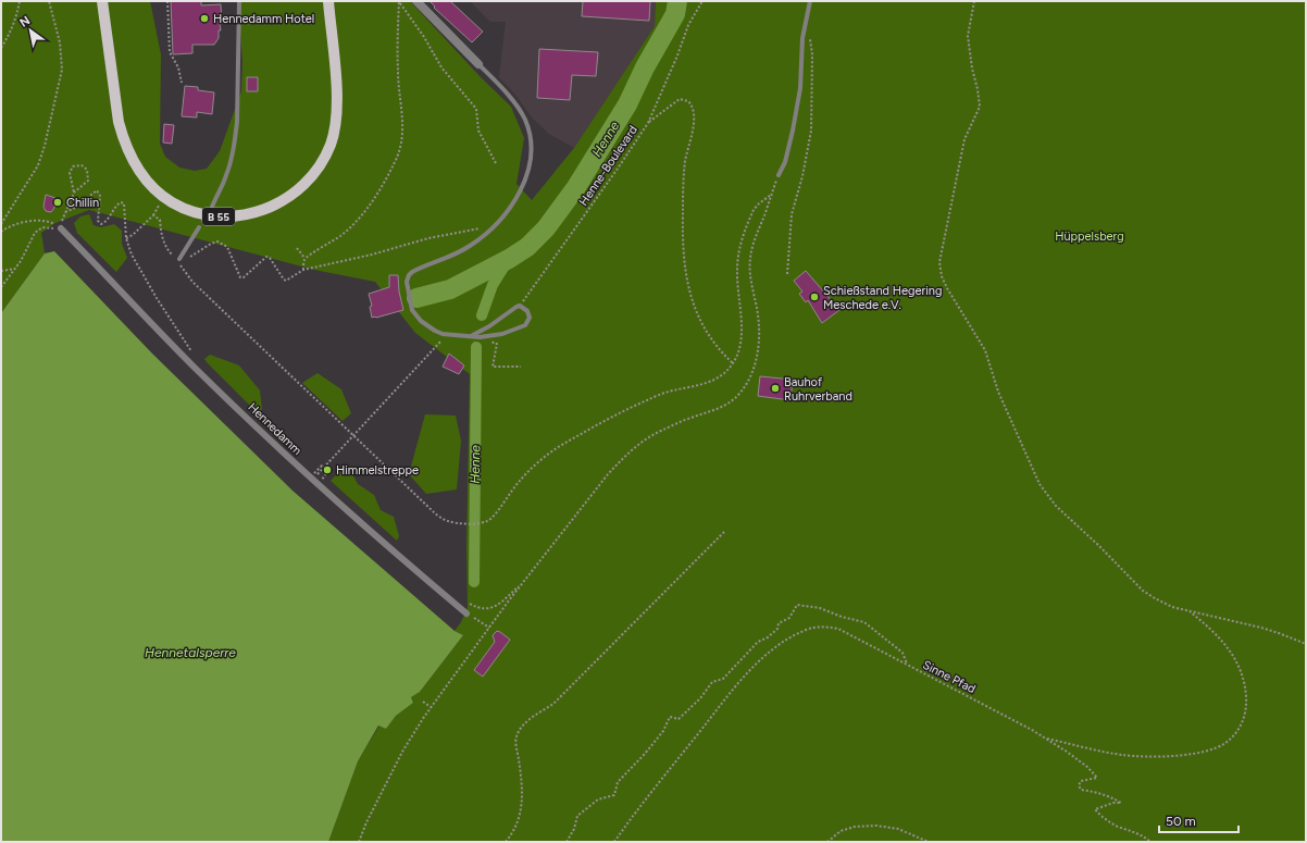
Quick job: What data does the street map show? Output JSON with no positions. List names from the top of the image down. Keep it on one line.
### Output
{"streets":{"main road":["B 55"],"street":["Hennedamm"],"path":["Henne-Boulevard","Sinne Pfad"]},"water":["Henne","Hennetalsperre"],"parks":["Hüppelsberg"],"places":["Hennedamm Hotel","Chillin","Schießstand Hegering Meschede e.V.","Bauhof Ruhrverband","Himmelstreppe"],"scale_bar":"50 m","north":"top left"}
